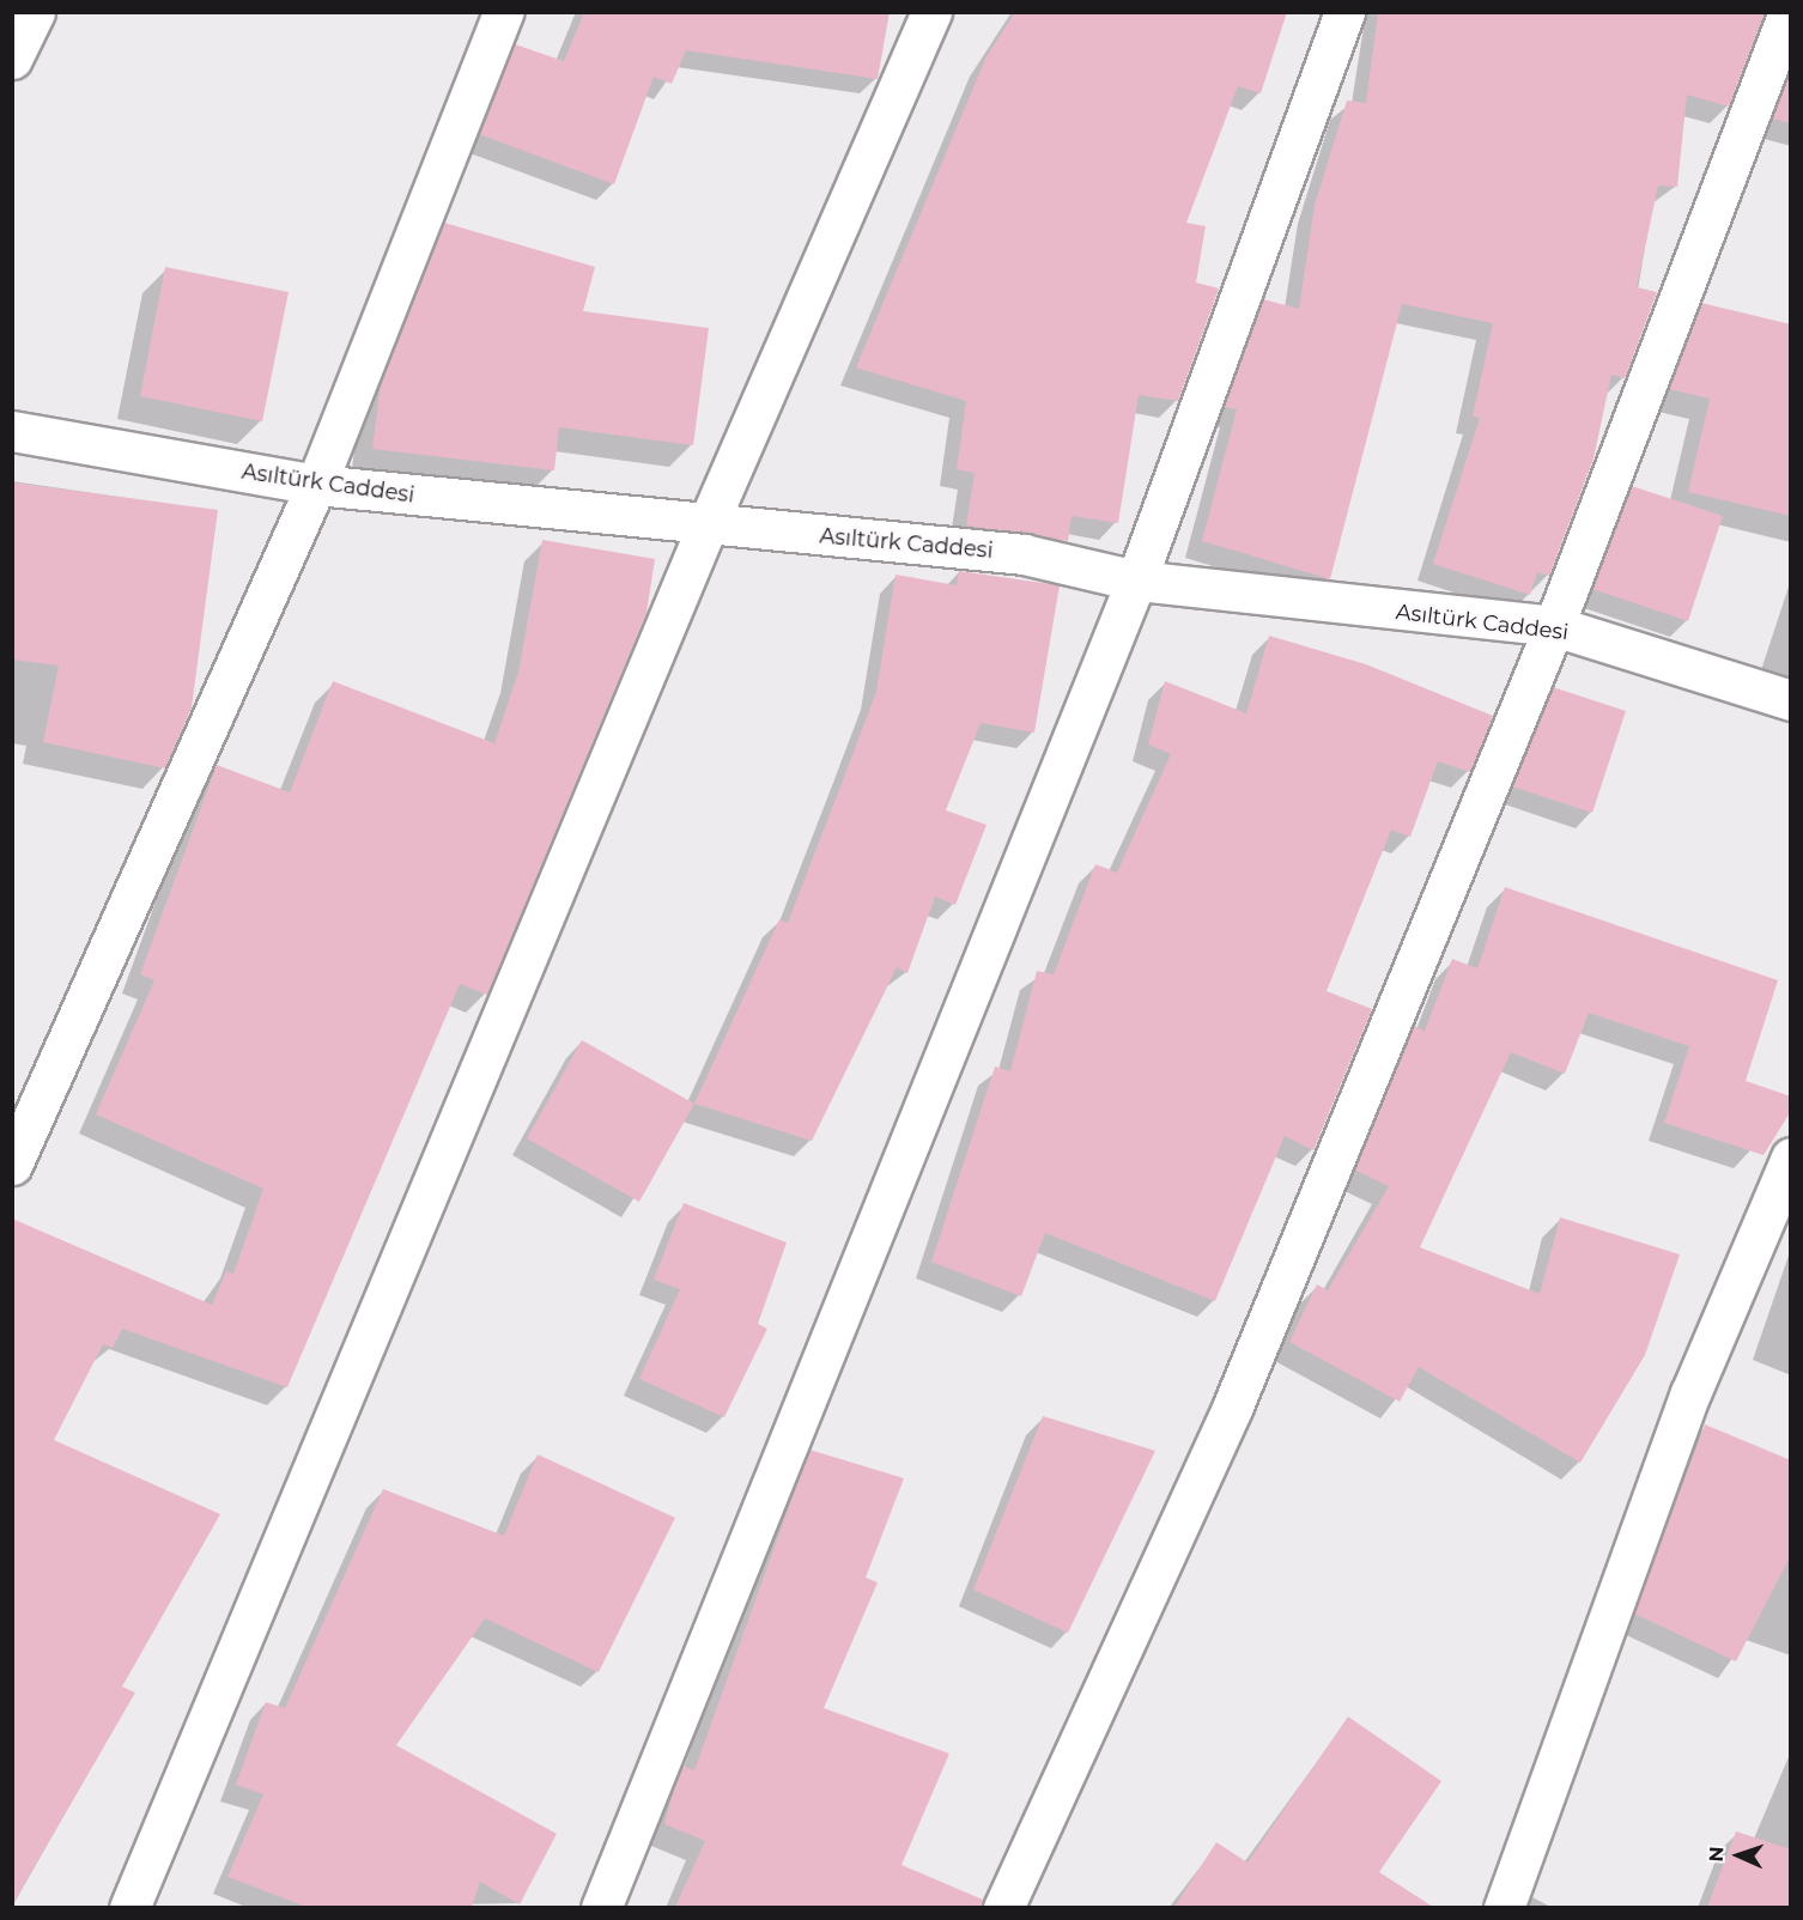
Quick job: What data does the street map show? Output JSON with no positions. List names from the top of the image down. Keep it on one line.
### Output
{"streets":{"street":["Asıltürk Caddesi"]},"north":"left"}
